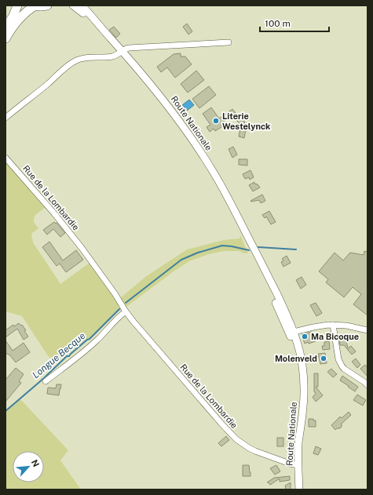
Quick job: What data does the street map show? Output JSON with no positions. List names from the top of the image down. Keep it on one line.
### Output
{"streets":{"street":["Route Nationale","Rue de la Lombardie"]},"crossings":[["Route Nationale","Rue de la Lombardie"]],"water":["Longue Becque"],"places":["Literie Westelynck","Ma Bicoque","Molenveld"],"scale_bar":"100 m","north":"top right"}
